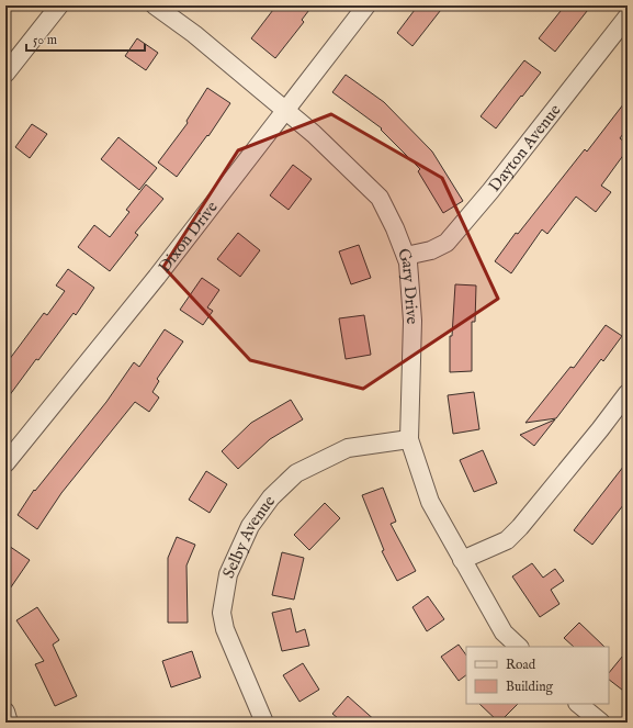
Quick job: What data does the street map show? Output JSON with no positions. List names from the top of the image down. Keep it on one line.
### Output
{"streets":{"street":["Dayton Avenue","Dixon Drive","Gary Drive","Selby Avenue"]},"crossings":[["Dayton Avenue","Gary Drive"],["Dixon Drive","Gary Drive"],["Gary Drive","Selby Avenue"]],"legend":["Road","Building"],"scale_bar":"50 m"}
